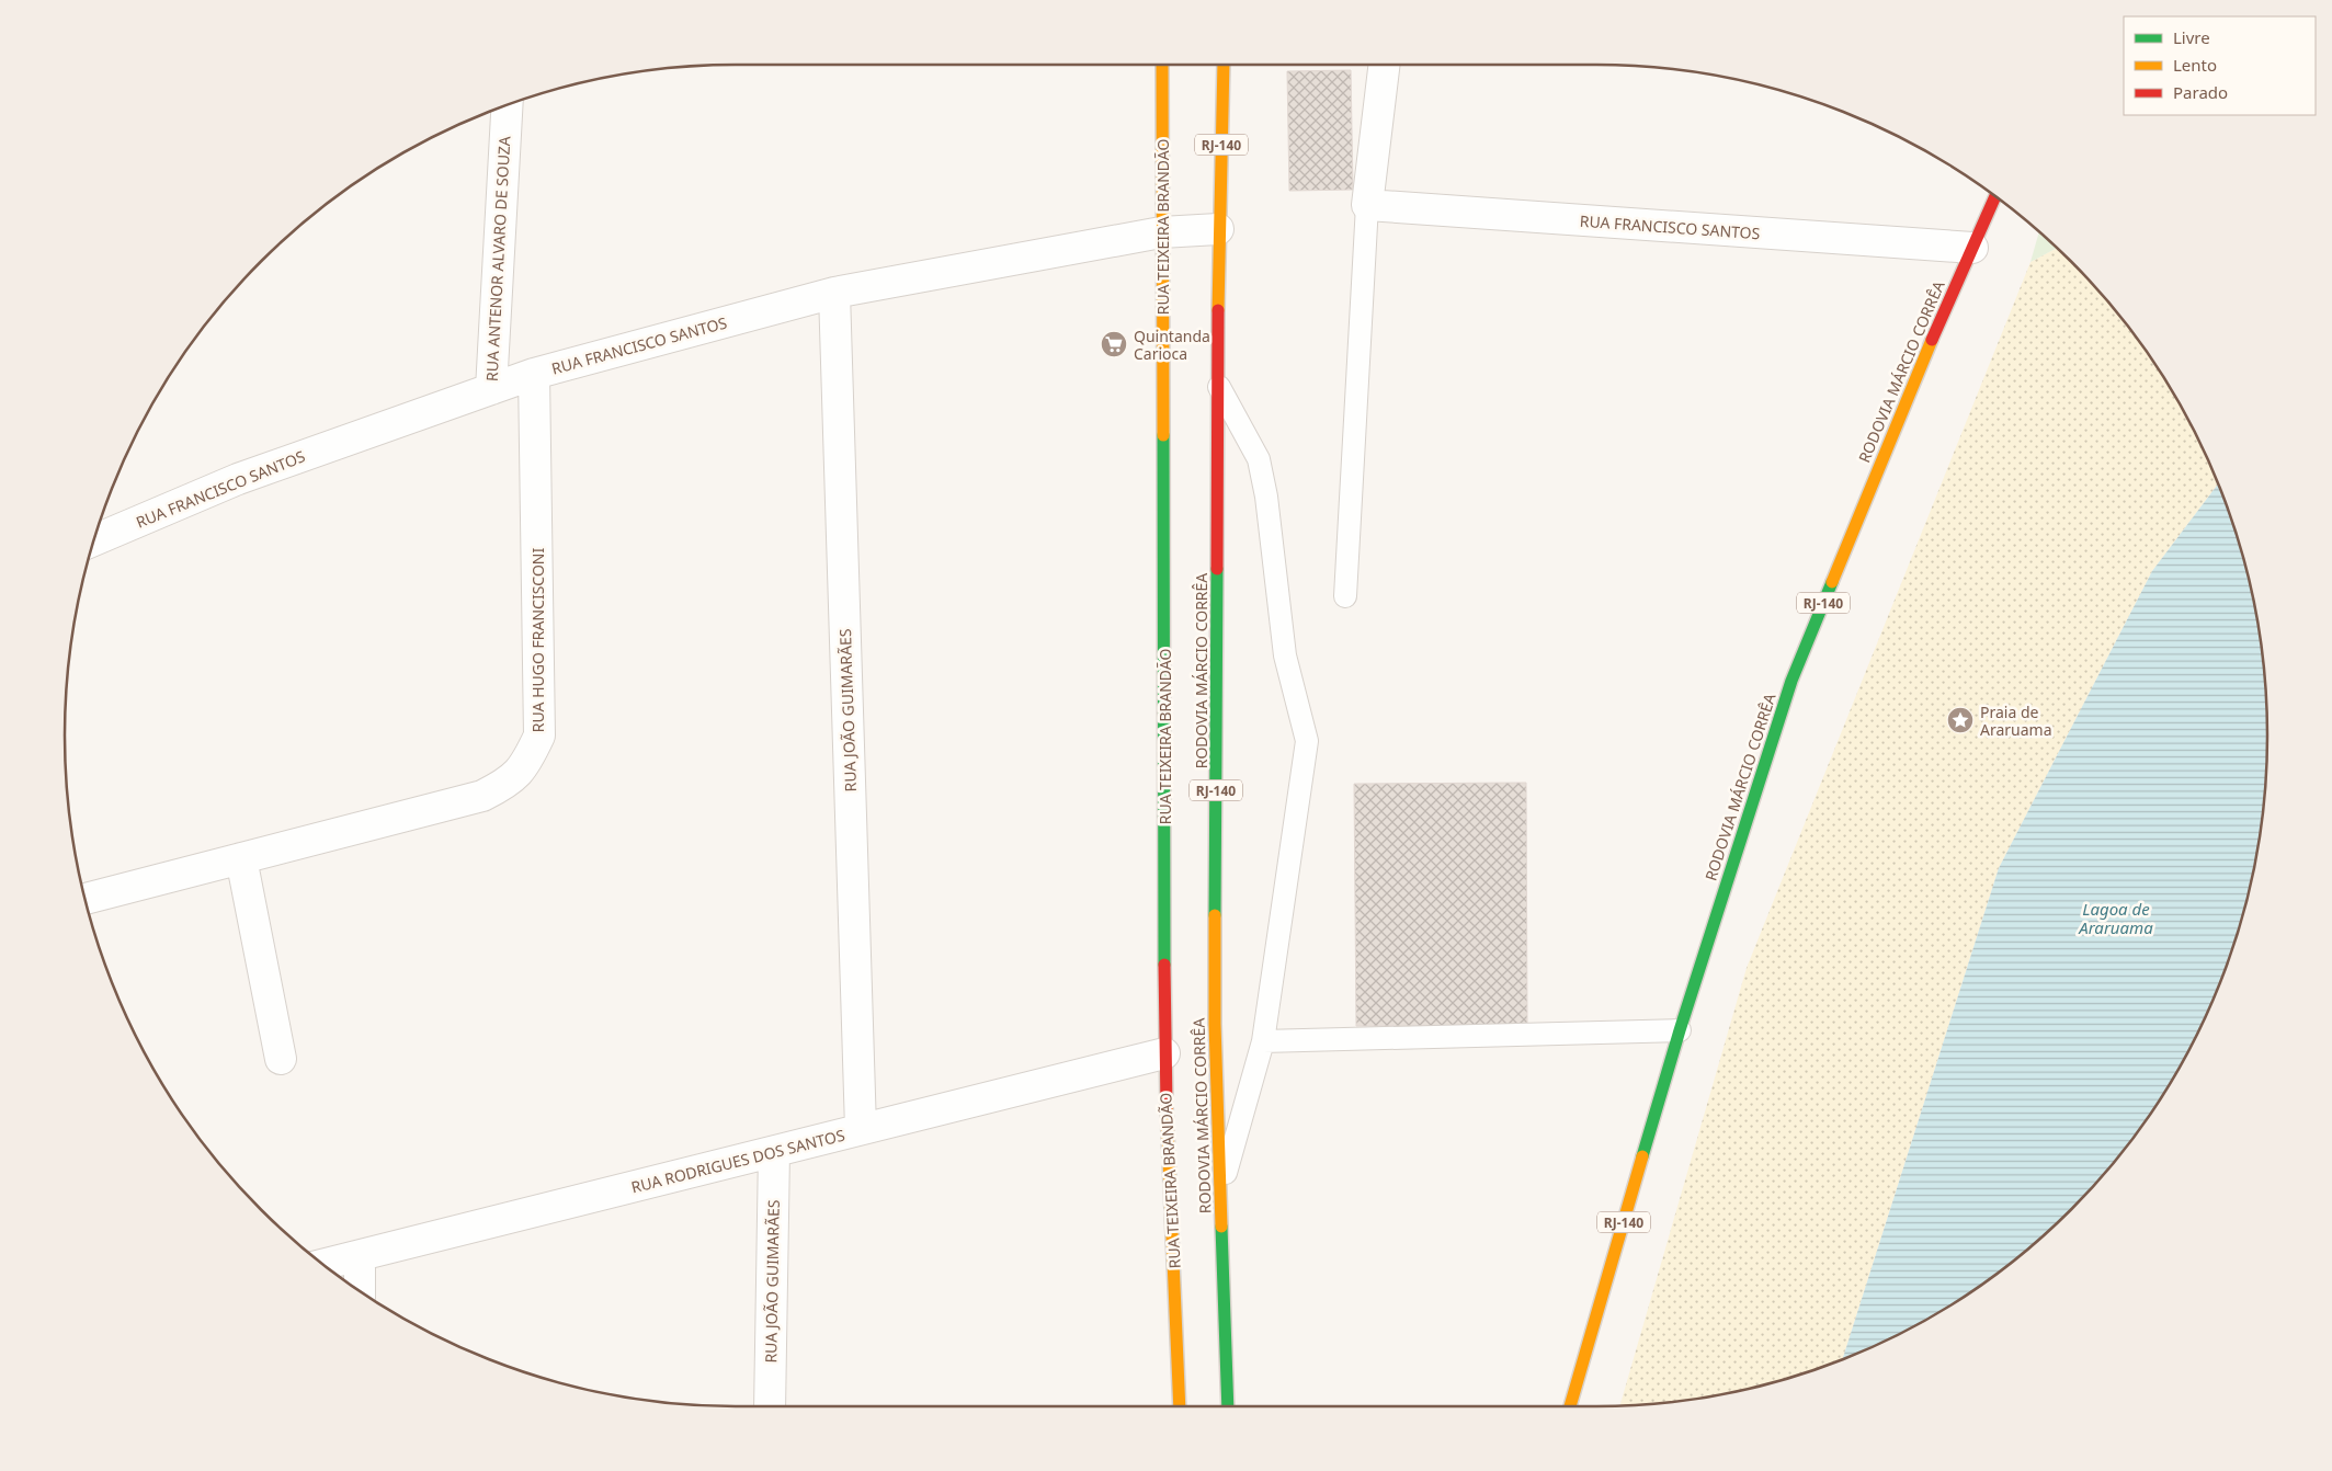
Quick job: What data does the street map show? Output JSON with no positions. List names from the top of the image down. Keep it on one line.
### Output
{"streets":{"main road":["RJ-140","RUA TEIXEIRA BRANDÃO","RODOVIA MÁRCIO CORRÊA"],"street":["RUA FRANCISCO SANTOS","RUA ANTENOR ALVARO DE SOUZA","RUA HUGO FRANCISCONI","RUA JOÃO GUIMARÃES","RUA RODRIGUES DOS SANTOS"]},"crossings":[["RUA TEIXEIRA BRANDÃO","RUA FRANCISCO SANTOS"],["RUA TEIXEIRA BRANDÃO","RUA RODRIGUES DOS SANTOS"],["RUA FRANCISCO SANTOS","RUA ANTENOR ALVARO DE SOUZA"],["RUA FRANCISCO SANTOS","RODOVIA MÁRCIO CORRÊA"],["RUA FRANCISCO SANTOS","RUA HUGO FRANCISCONI"],["RUA FRANCISCO SANTOS","RUA JOÃO GUIMARÃES"],["RUA JOÃO GUIMARÃES","RUA RODRIGUES DOS SANTOS"]],"water":["Lagoa de Araruama"],"places":{"supermarket":["Quintanda Carioca"],"place":["Praia de Araruama"]},"legend":["Livre","Lento","Parado"]}
